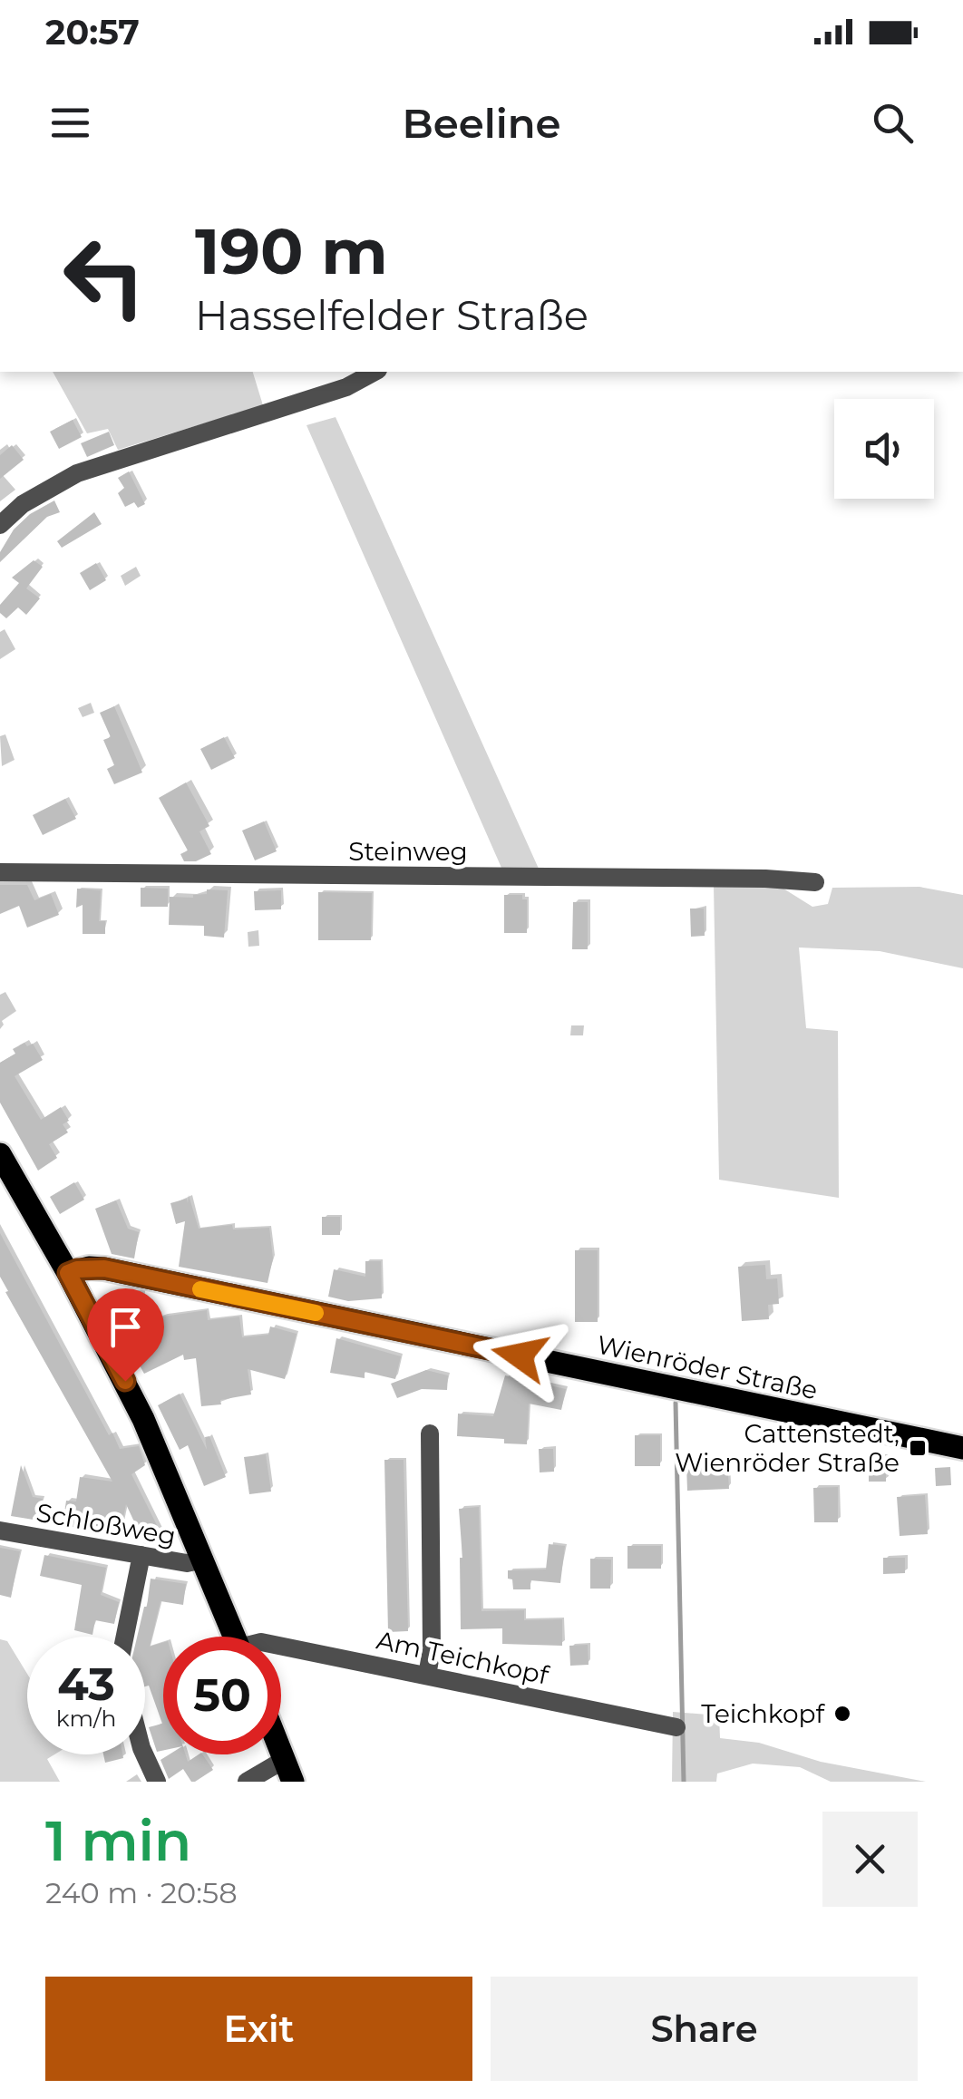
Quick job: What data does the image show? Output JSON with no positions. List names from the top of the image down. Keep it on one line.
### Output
{"streets":{"main road":["Wienröder Straße"],"street":["Steinweg","Schloßweg","Am Teichkopf"]},"places":{"transit":["Cattenstedt, Wienröder Straße"],"other":["Teichkopf"]},"page":{"status":"20:57","header":"Beeline","turn":["190 m","Hasselfelder Straße"],"speed":"43 km/h","limit":"50","heading":["1 min","240 m · 20:58"],"buttons":["Exit","Share"]}}
